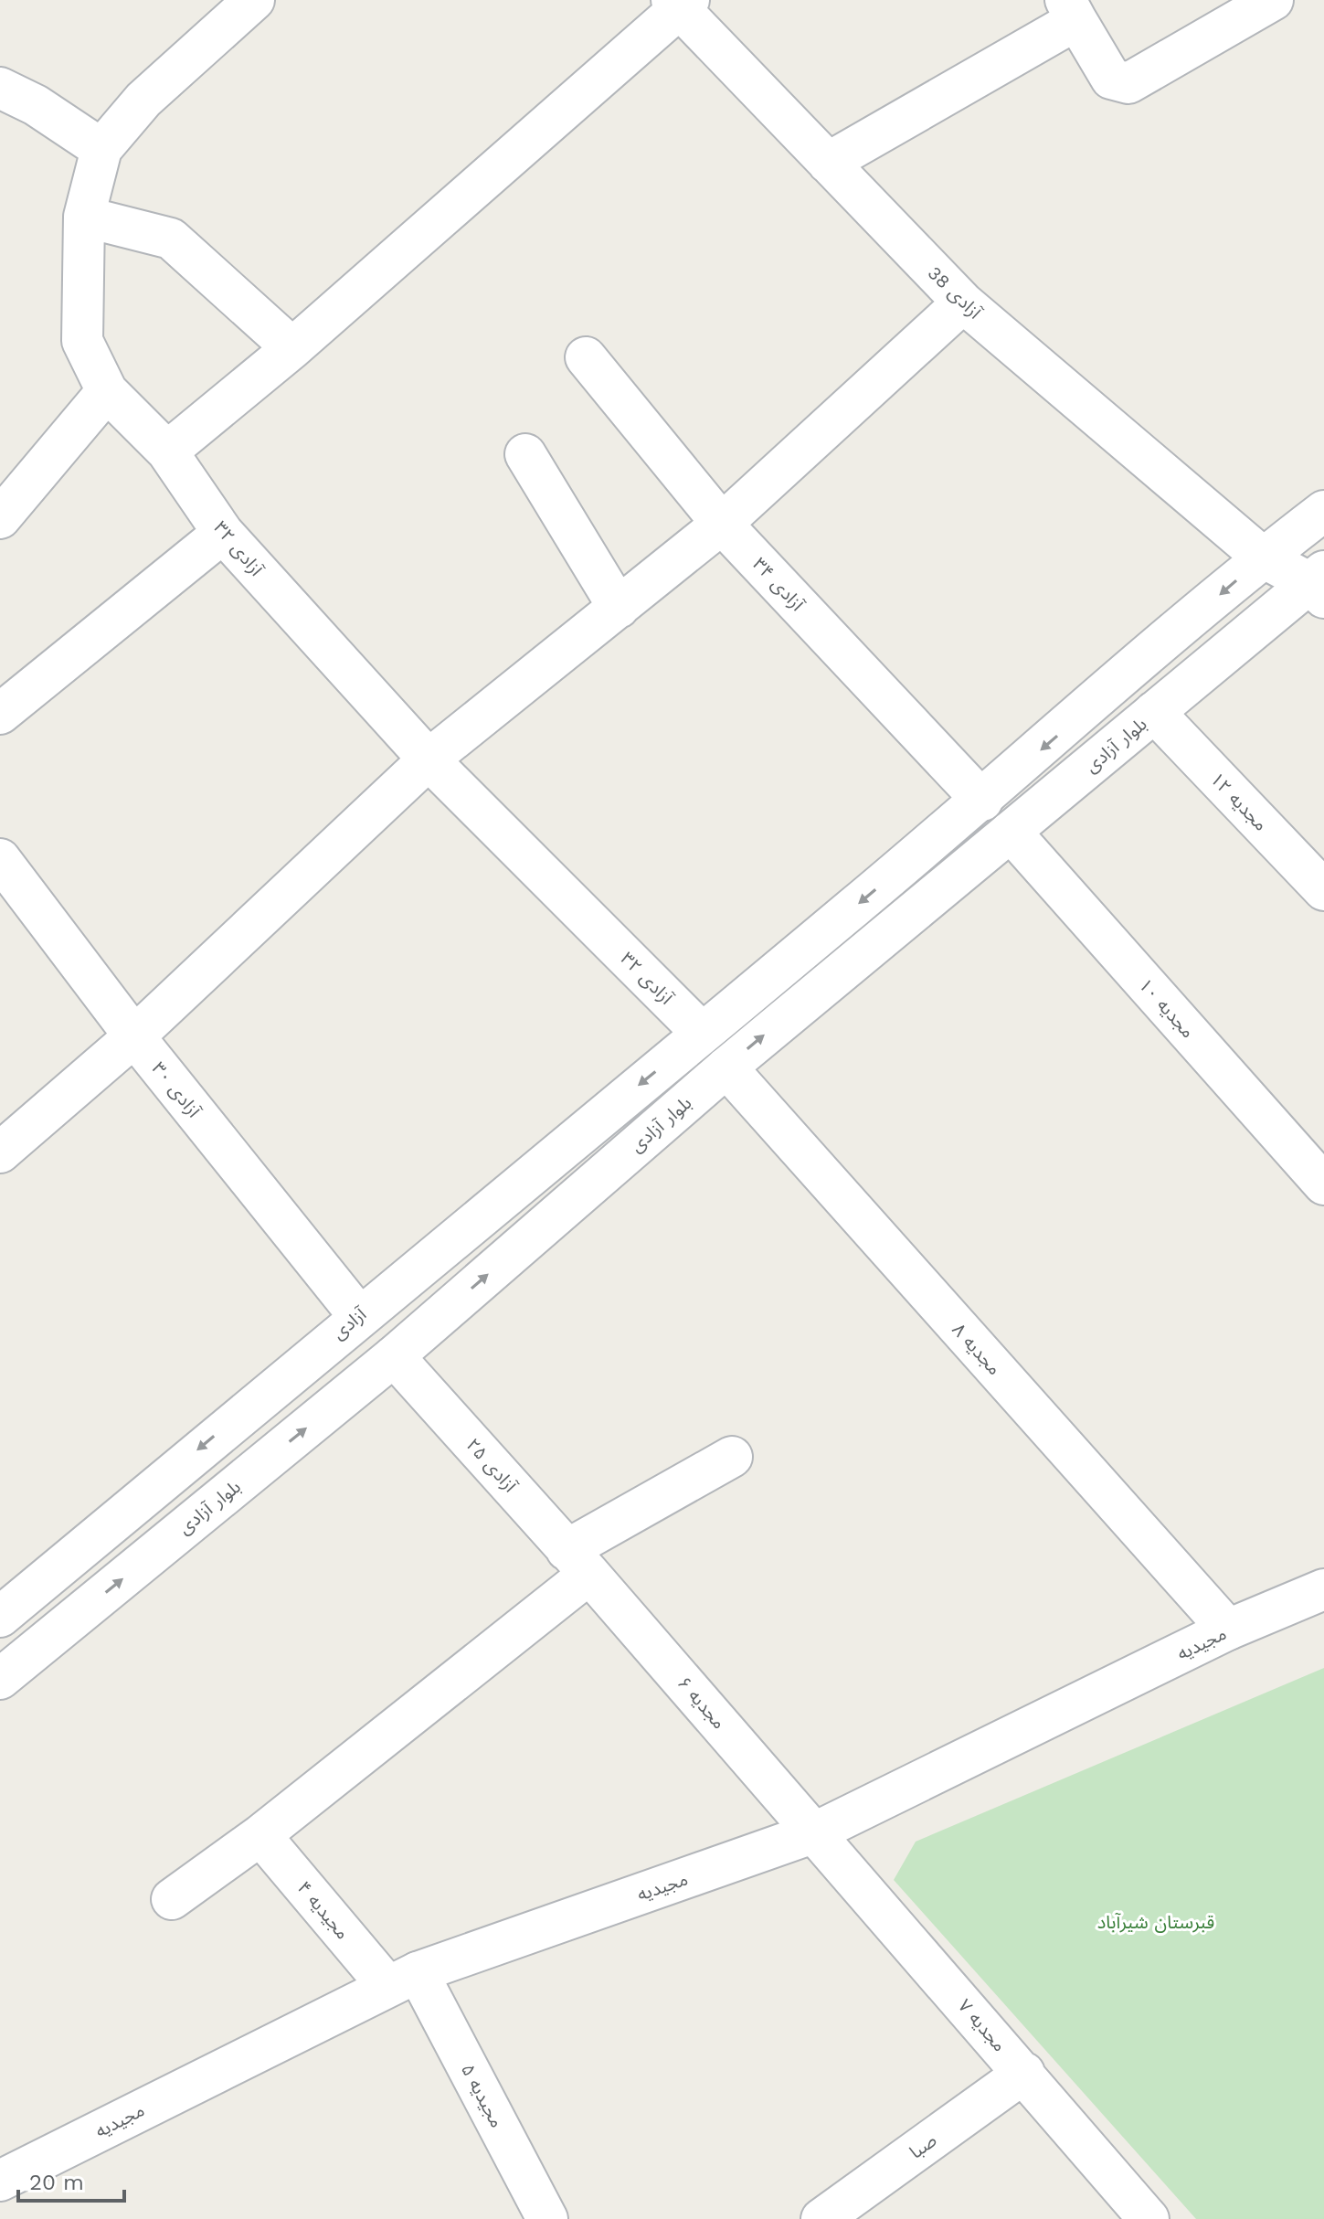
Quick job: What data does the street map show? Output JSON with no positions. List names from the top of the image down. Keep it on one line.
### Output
{"streets":{"street":["آزادی 38","آزادی ۳۲","آزادی ۳۴","بلوار آزادی","مجدیه ۱۲","مجدیه ۱۰","آزادی ۳۰","آزادی","مجدیه ۸","آزادی ۲۵","مجیدیه","مجدیه ۶","مجیدیه ۴","مجدیه ۷","مجیدیه ۵","صبا"]},"crossings":[["آزادی 38","بلوار آزادی"],["آزادی ۳۲","آزادی"],["بلوار آزادی","مجدیه ۱۲"],["بلوار آزادی","مجدیه ۱۰"],["بلوار آزادی","مجدیه ۸"],["بلوار آزادی","آزادی ۲۵"],["آزادی ۳۰","آزادی"],["مجدیه ۸","مجیدیه"],["آزادی ۲۵","مجدیه ۶"],["مجیدیه","مجدیه ۶"],["مجیدیه","مجیدیه ۴"],["مجیدیه","مجدیه ۷"],["مجیدیه","مجیدیه ۵"],["مجدیه ۶","مجدیه ۷"],["مجیدیه ۴","مجیدیه ۵"],["مجدیه ۷","صبا"]],"parks":["قبرستان شیرآباد"],"scale_bar":"20 m"}
